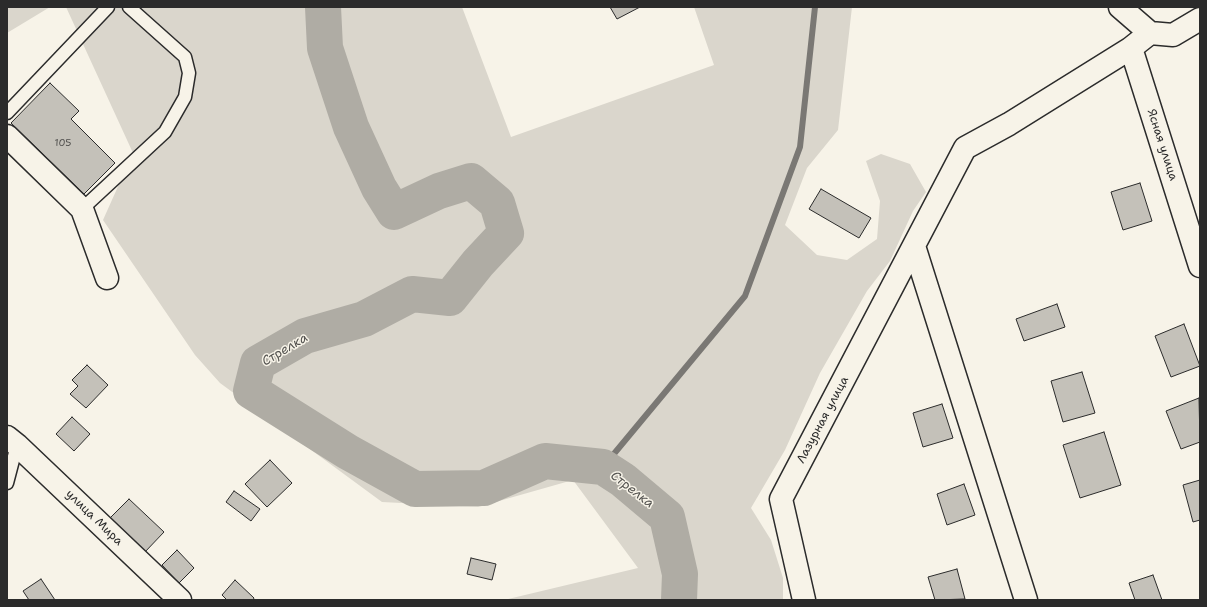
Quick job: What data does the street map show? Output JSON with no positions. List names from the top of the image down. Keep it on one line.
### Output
{"streets":{"street":["Ясная улица","Лазурная улица","улица Мира"]},"crossings":[["Ясная улица","Лазурная улица"]],"water":["Стрелка"],"house_numbers":["105"]}
